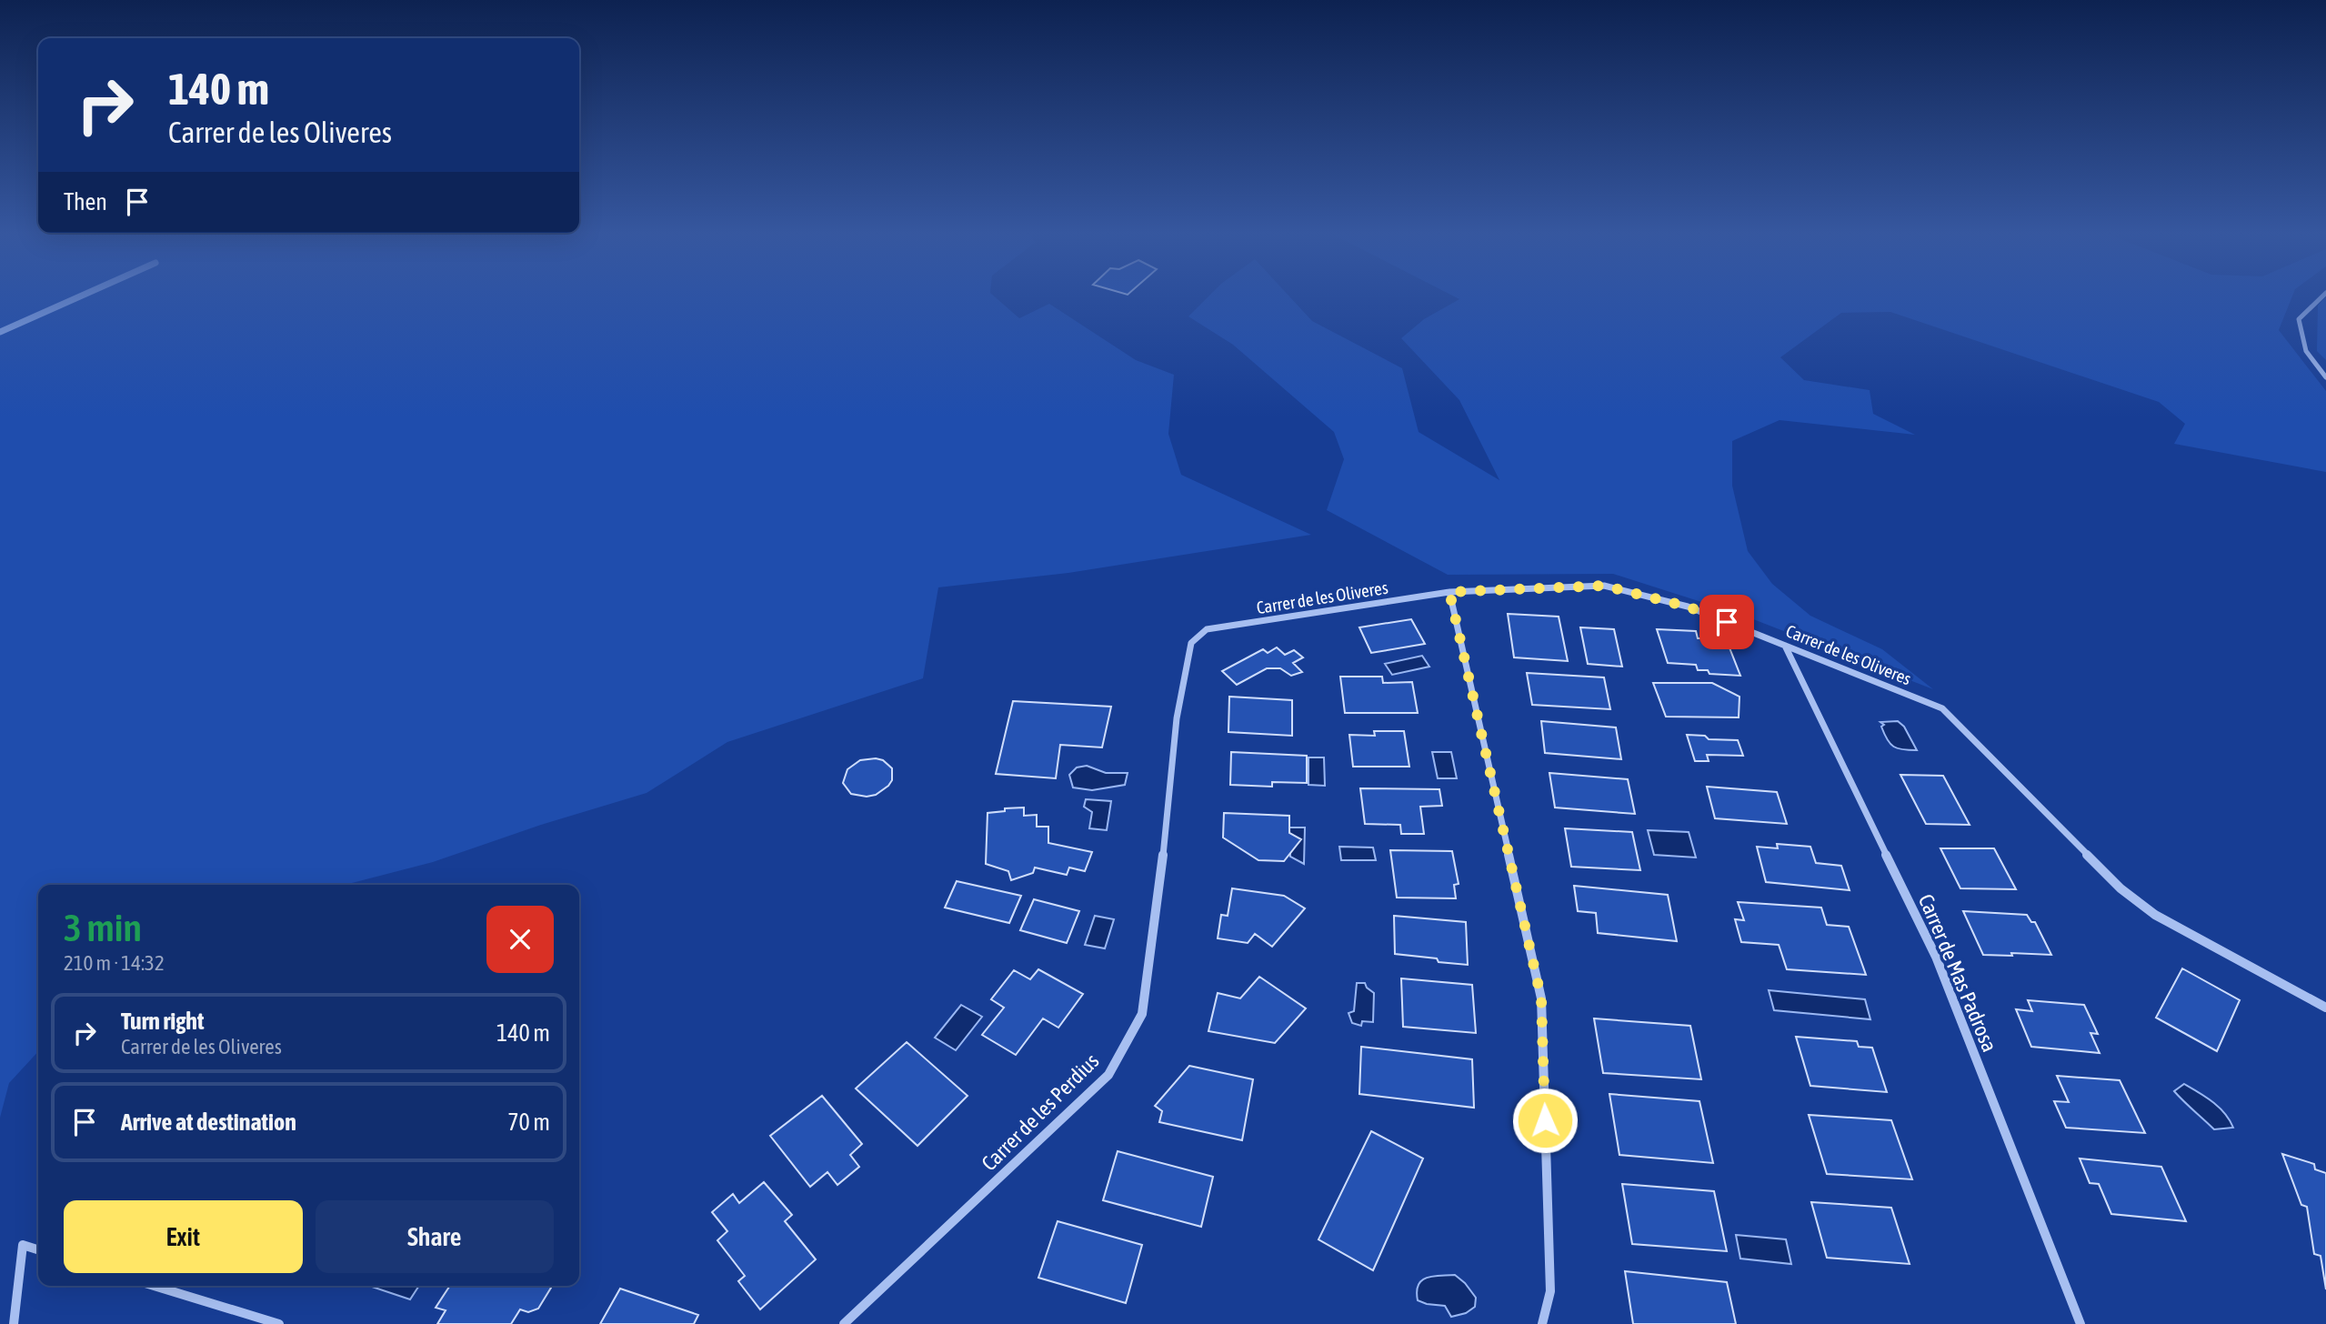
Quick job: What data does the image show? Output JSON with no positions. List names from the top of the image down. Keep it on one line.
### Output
{"streets":{"street":["Carrer de les Oliveres","Carrer de Mas Padrosa","Carrer de les Perdius"]},"crossings":[["Carrer de les Oliveres","Carrer de Mas Padrosa"],["Carrer de les Oliveres","Carrer de les Perdius"]],"page":{"turn":["140 m","Carrer de les Oliveres"],"then":"Then","heading":["3 min","210 m · 14:32"],"list":[{"name":"Turn right","note":"Carrer de les Oliveres","value":"140 m"},{"name":"Arrive at destination","value":"70 m"}],"buttons":["Exit","Share"]}}
